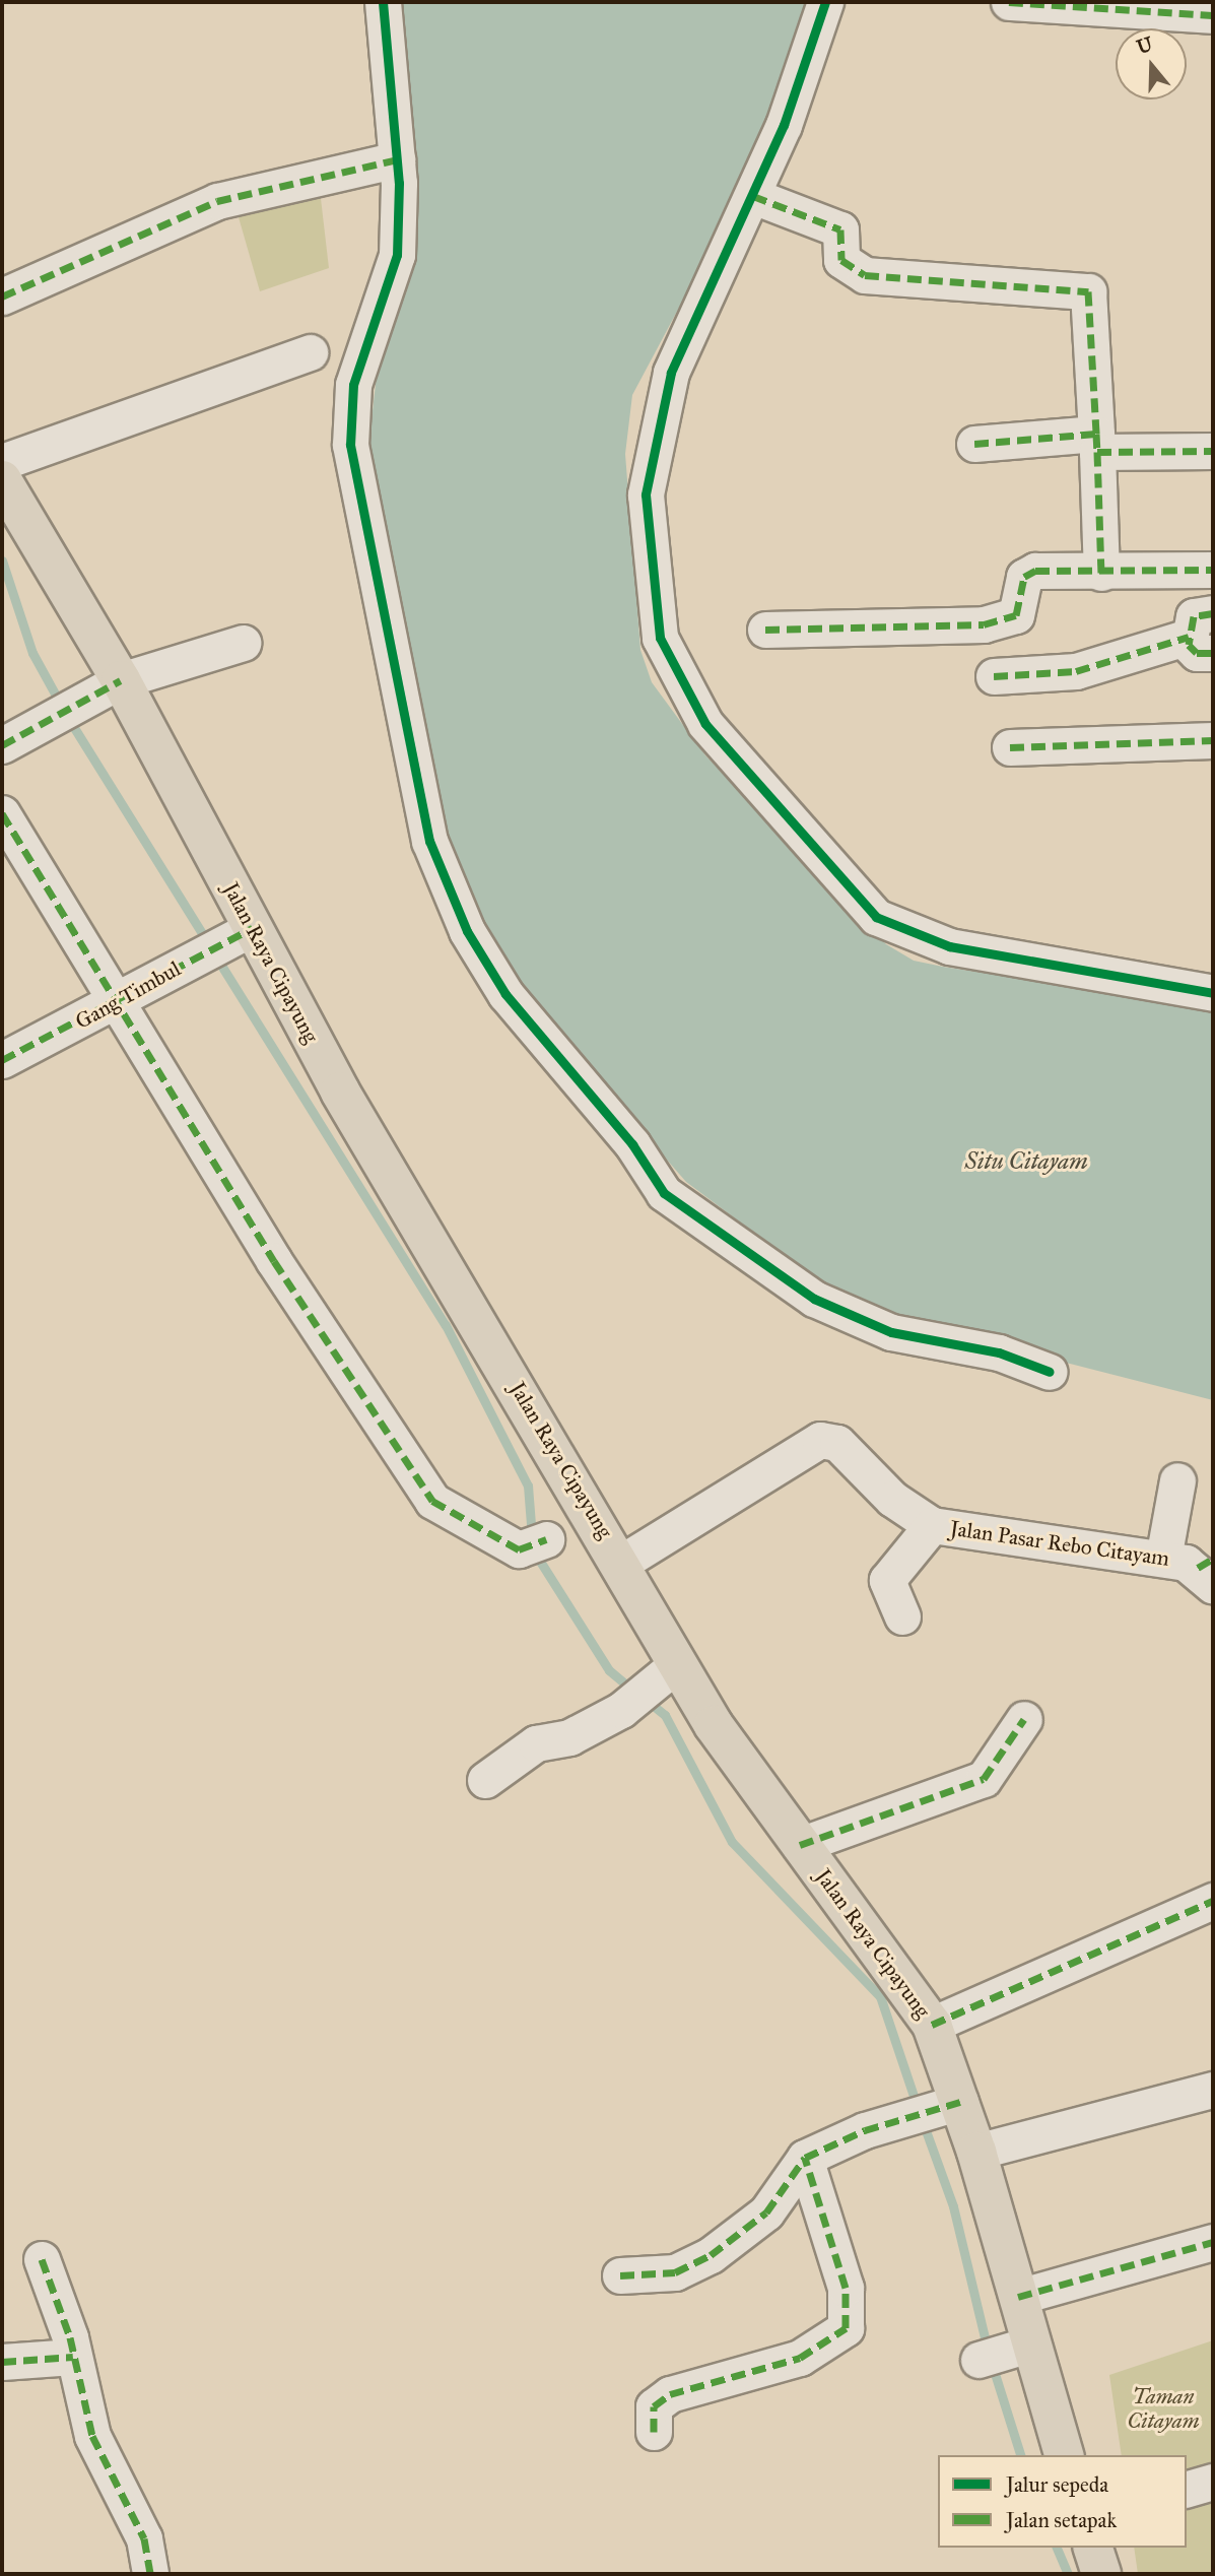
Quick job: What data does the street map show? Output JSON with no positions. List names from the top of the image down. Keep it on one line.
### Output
{"streets":{"main road":["Jalan Raya Cipayung"],"street":["Gang Timbul","Jalan Pasar Rebo Citayam"]},"crossings":[["Jalan Raya Cipayung","Gang Timbul"],["Jalan Raya Cipayung","Jalan Pasar Rebo Citayam"]],"water":["Situ Citayam"],"parks":["Taman Citayam"],"legend":["Jalur sepeda","Jalan setapak"],"north":"top"}
